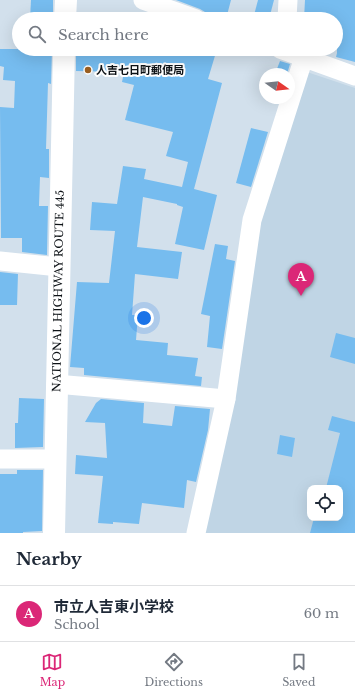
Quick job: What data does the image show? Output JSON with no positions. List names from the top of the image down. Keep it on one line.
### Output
{"streets":{"highway":["NATIONAL HIGHWAY ROUTE 445"]},"places":["人吉七日町郵便局"],"north":"right","page":{"search":"Search here","pins":"A","heading":"Nearby","list":[{"mark":"A","name":"市立人吉東小学校","note":"School","value":"60 m"}],"nav":["Map","Directions","Saved"]}}
